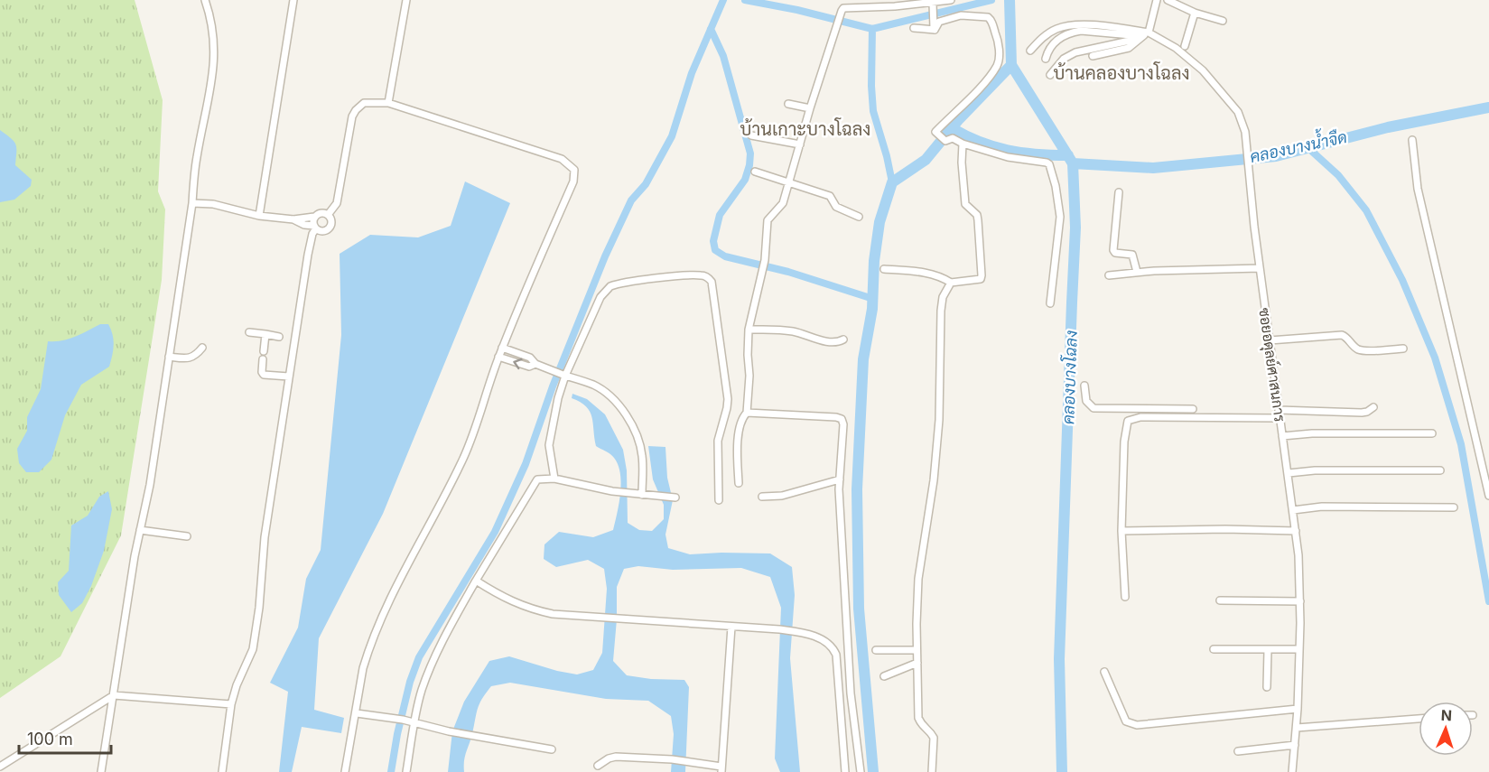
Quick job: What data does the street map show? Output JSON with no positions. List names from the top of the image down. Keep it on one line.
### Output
{"streets":{"street":["ซอยอดุลย์ศาสนการ"]},"districts":["บ้านคลองบางโฉลง","บ้านเกาะบางโฉลง"],"water":["คลองบางน้ำจืด","คลองบางโฉลง"],"scale_bar":"100 m","north":"top"}
